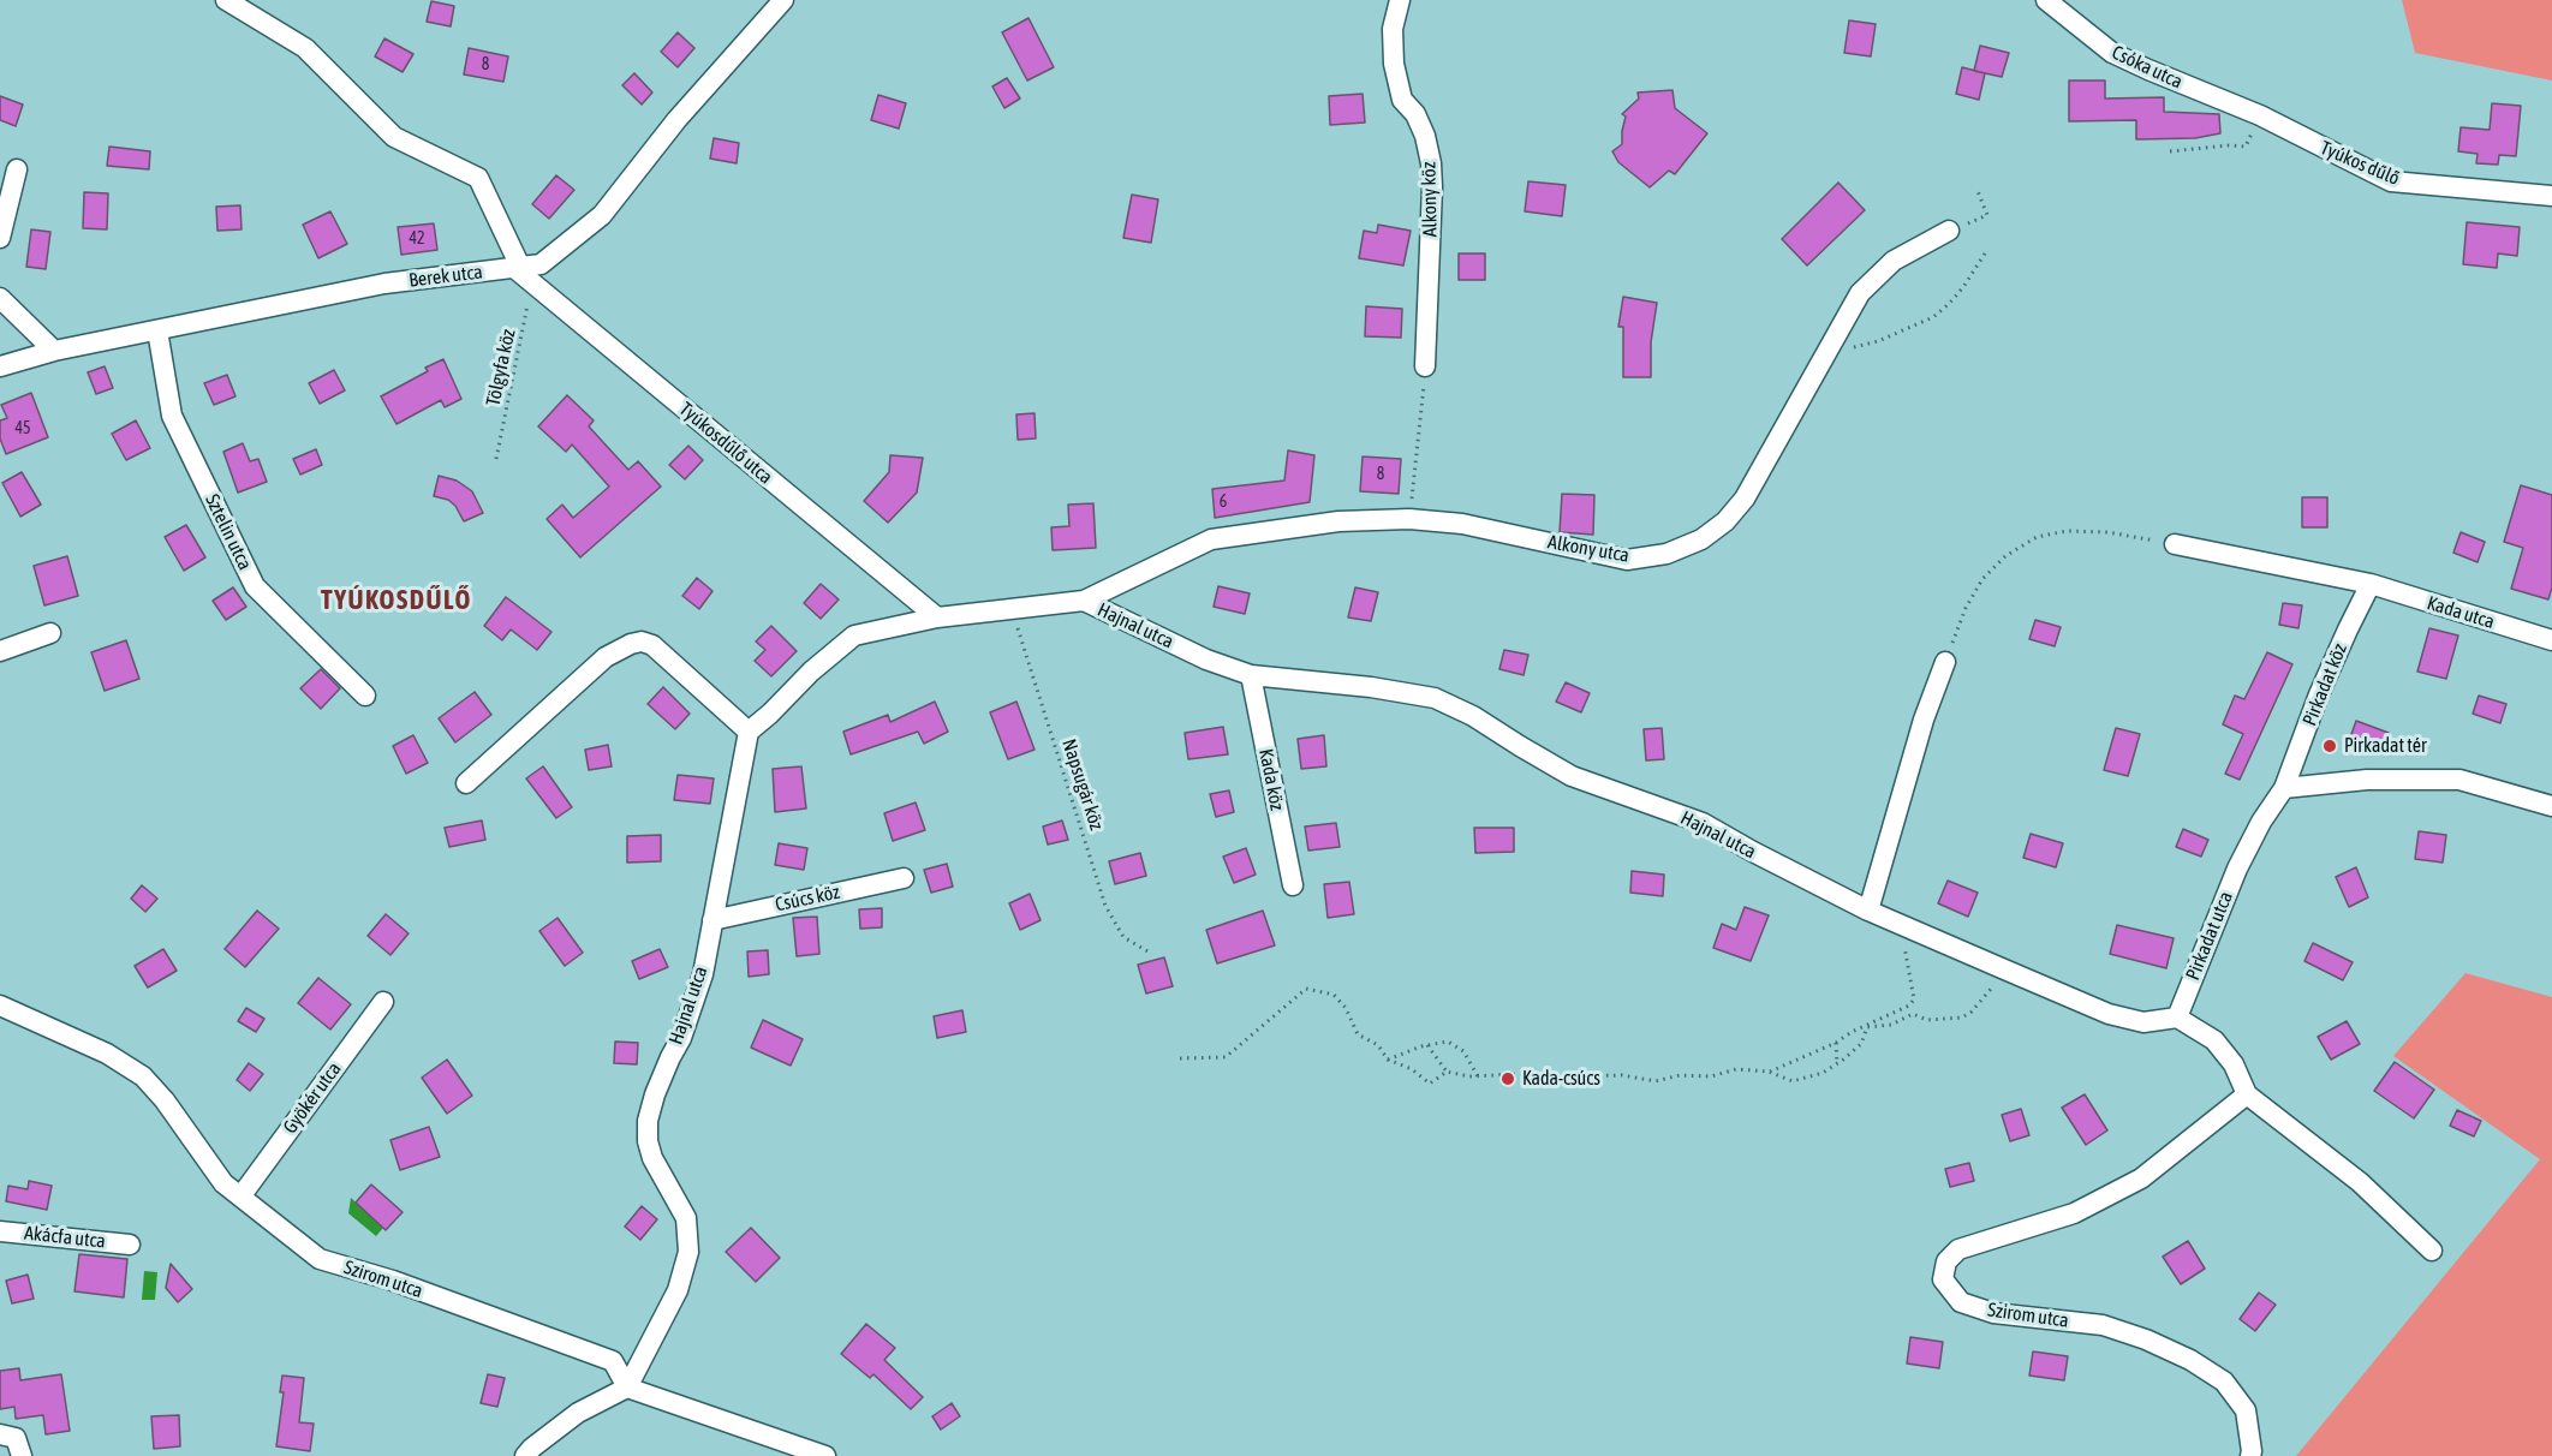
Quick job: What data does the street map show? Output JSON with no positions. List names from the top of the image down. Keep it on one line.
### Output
{"streets":{"street":["Csóka utca","Tyúkos dűlő","Alkony köz","Berek utca","Tyúkosdűlő utca","Sztelin utca","Alkony utca","Kada utca","Hajnal utca","Pirkadat köz","Kada köz","Csúcs köz","Pirkadat utca","Gyökér utca","Akácfa utca","Szirom utca"],"path":["Tölgyfa köz","Napsugár köz"]},"crossings":[["Csóka utca","Tyúkos dűlő"],["Berek utca","Tölgyfa köz"],["Berek utca","Tyúkosdűlő utca"],["Berek utca","Sztelin utca"],["Tölgyfa köz","Tyúkosdűlő utca"],["Tyúkosdűlő utca","Hajnal utca"],["Alkony utca","Hajnal utca"],["Kada utca","Pirkadat köz"],["Hajnal utca","Kada köz"],["Hajnal utca","Napsugár köz"],["Hajnal utca","Csúcs köz"],["Hajnal utca","Pirkadat utca"],["Hajnal utca","Szirom utca"],["Pirkadat köz","Pirkadat utca"],["Gyökér utca","Szirom utca"]],"districts":["TYÚKOSDŰLŐ"],"places":["Pirkadat tér","Kada-csúcs"],"house_numbers":["8","42","45","8","6"]}
